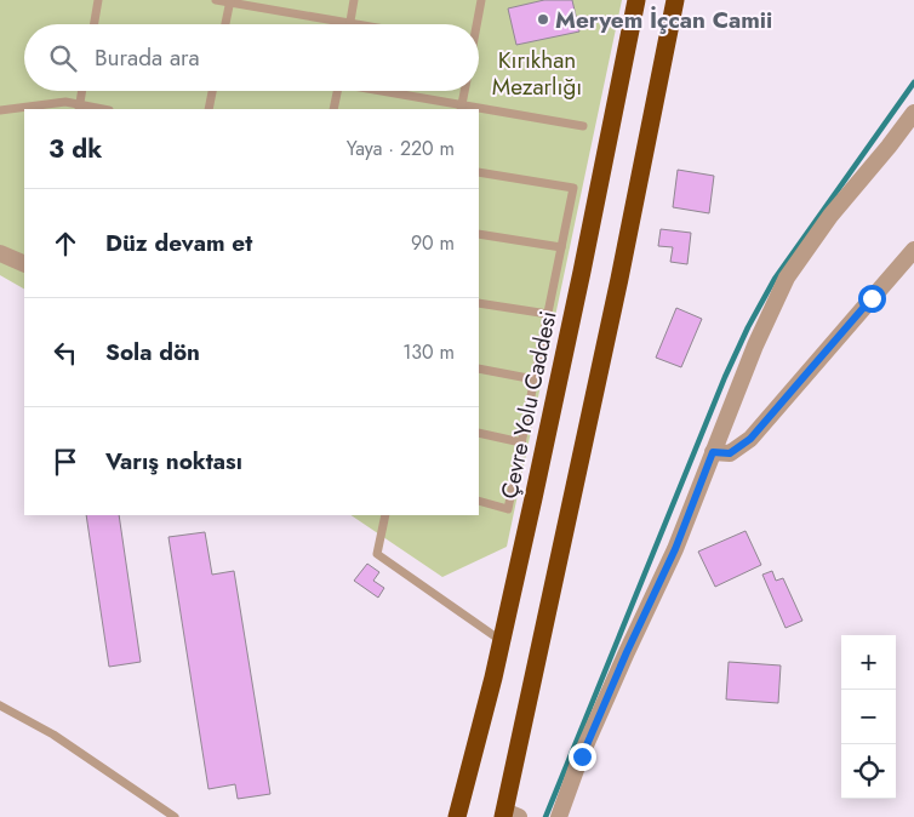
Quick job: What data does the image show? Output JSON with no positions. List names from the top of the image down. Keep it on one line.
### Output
{"streets":{"highway":["Çevre Yolu Caddesi"]},"parks":["Kırıkhan Mezarlığı"],"places":["Meryem İçcan Camii"],"page":{"search":"Burada ara","heading":["3 dk","Yaya · 220 m"],"list":[["Düz devam et","90 m"],["Sola dön","130 m"],"Varış noktası"],"map_buttons":["+","−"]}}
